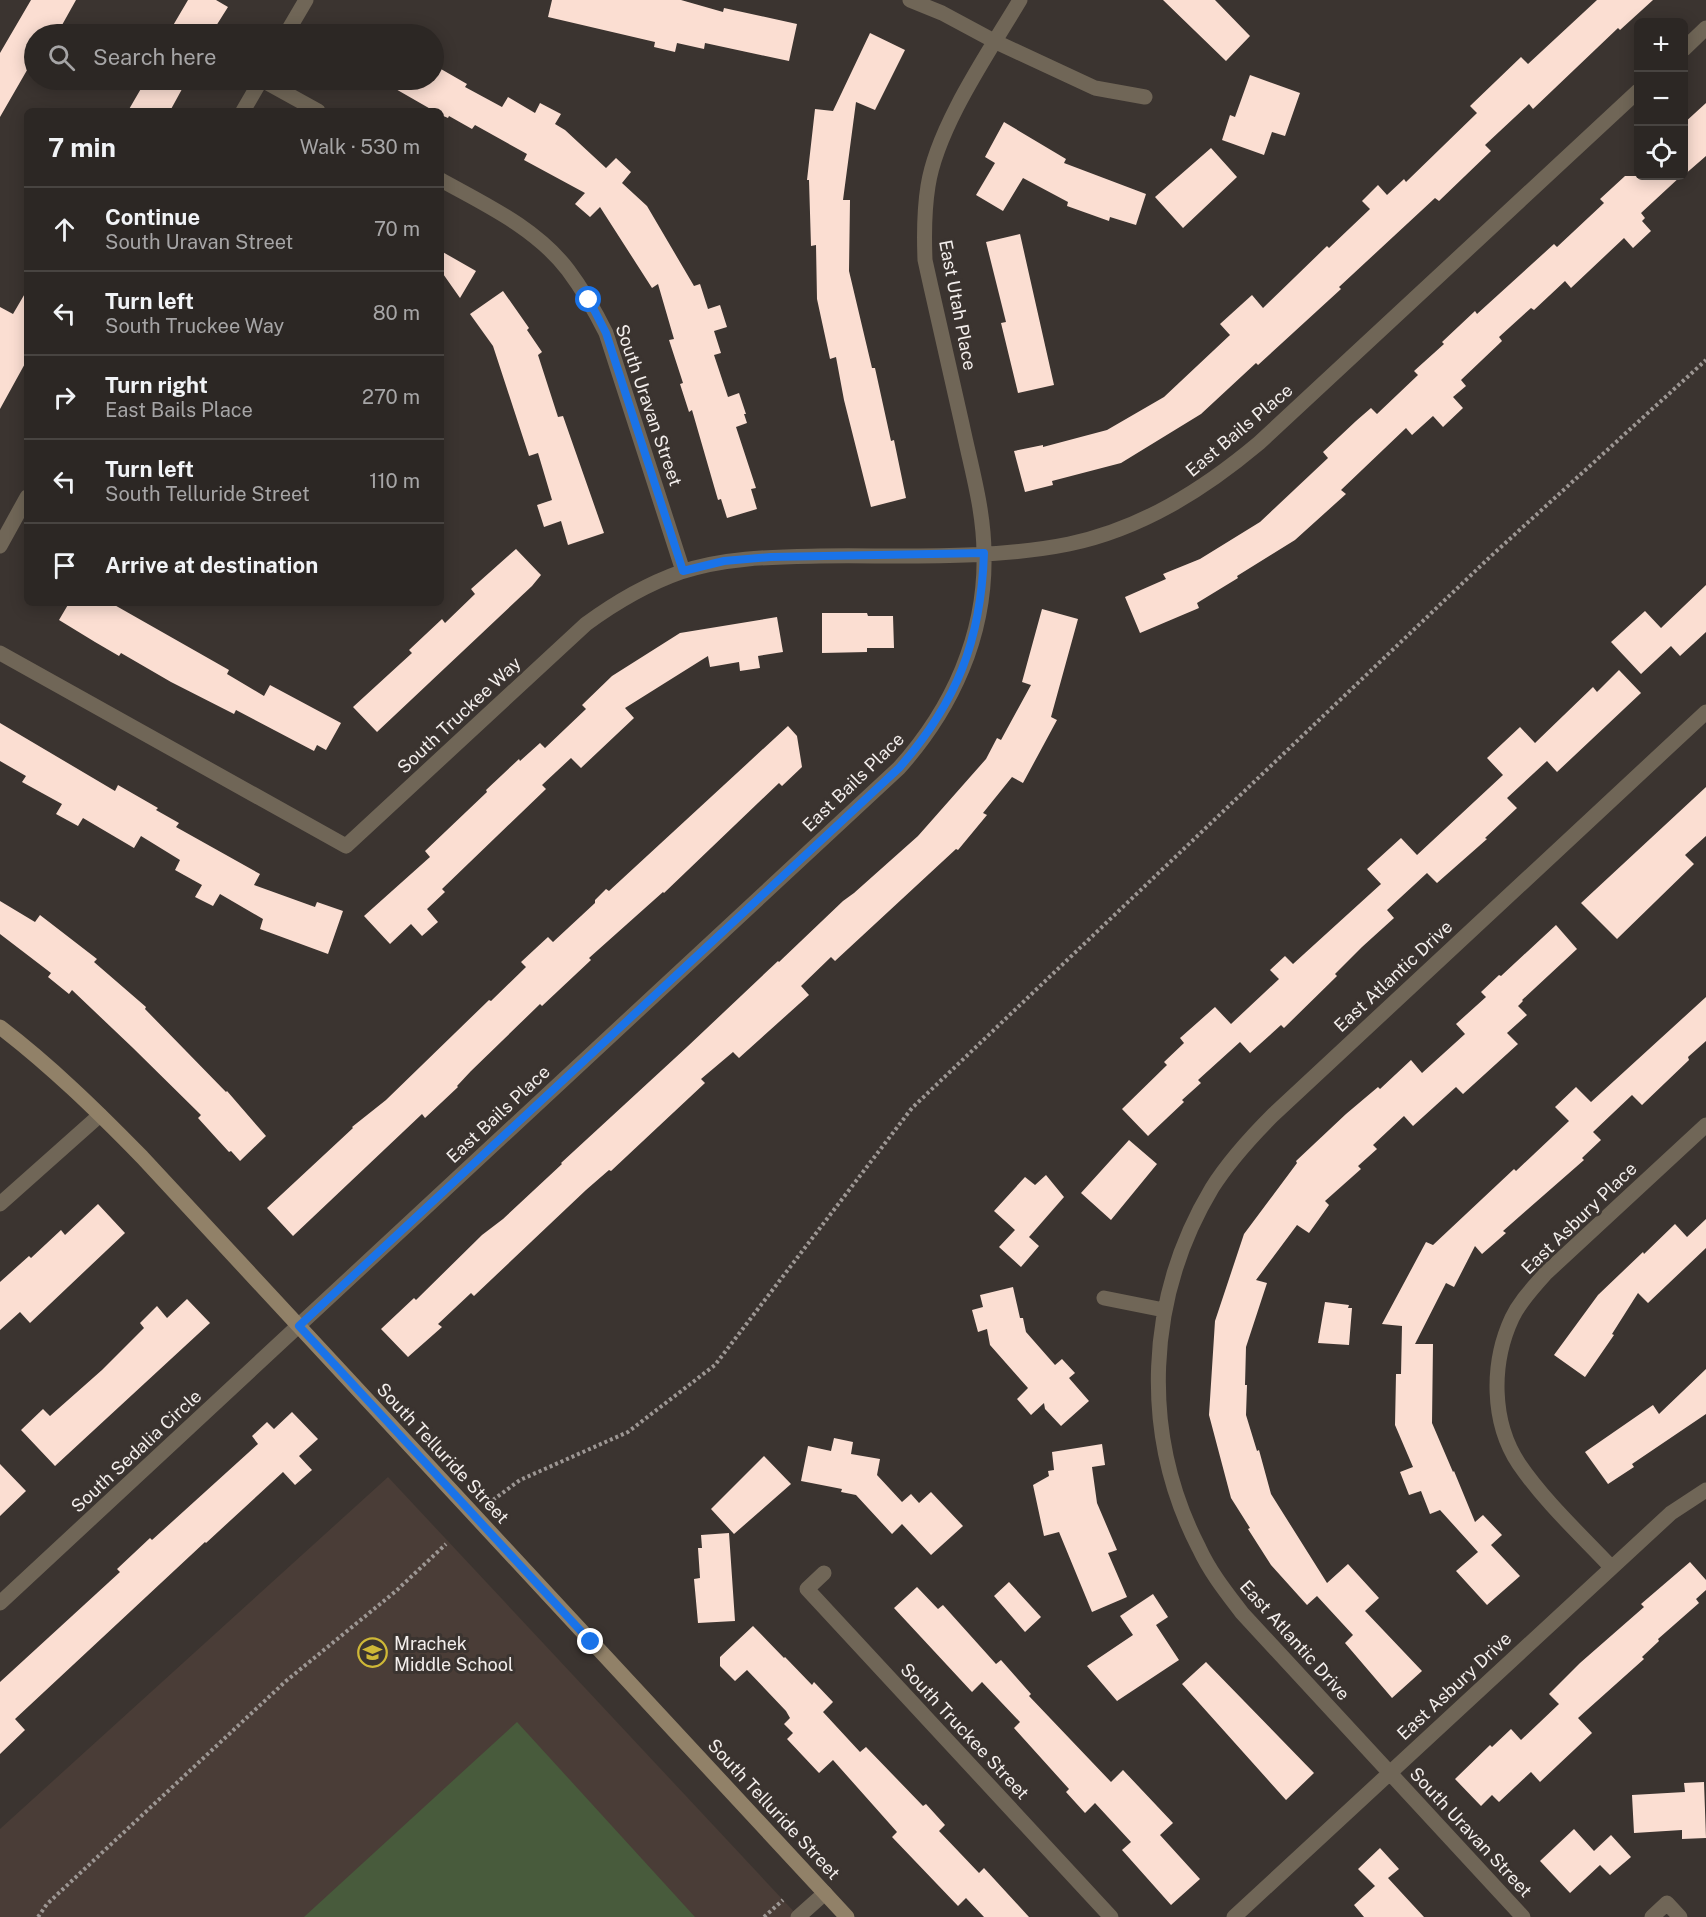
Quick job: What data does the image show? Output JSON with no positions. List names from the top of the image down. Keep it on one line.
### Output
{"streets":{"street":["East Utah Place","South Uravan Street","East Bails Place","South Truckee Way","East Atlantic Drive","East Asbury Place","South Sedalia Circle","South Telluride Street","East Asbury Drive","South Truckee Street"]},"crossings":[["East Utah Place","East Bails Place"],["East Utah Place","South Truckee Way"],["South Uravan Street","South Truckee Way"],["South Uravan Street","East Atlantic Drive"],["South Uravan Street","East Asbury Drive"],["East Bails Place","South Truckee Way"],["East Bails Place","South Sedalia Circle"],["East Bails Place","South Telluride Street"],["East Atlantic Drive","East Asbury Drive"],["East Asbury Place","East Asbury Drive"],["South Sedalia Circle","South Telluride Street"]],"places":{"school or university":["Mrachek Middle School"]},"page":{"map_buttons":["+","−"],"search":"Search here","heading":["7 min","Walk · 530 m"],"list":[["Continue","South Uravan Street","70 m"],["Turn left","South Truckee Way","80 m"],["Turn right","East Bails Place","270 m"],["Turn left","South Telluride Street","110 m"],"Arrive at destination"]}}
